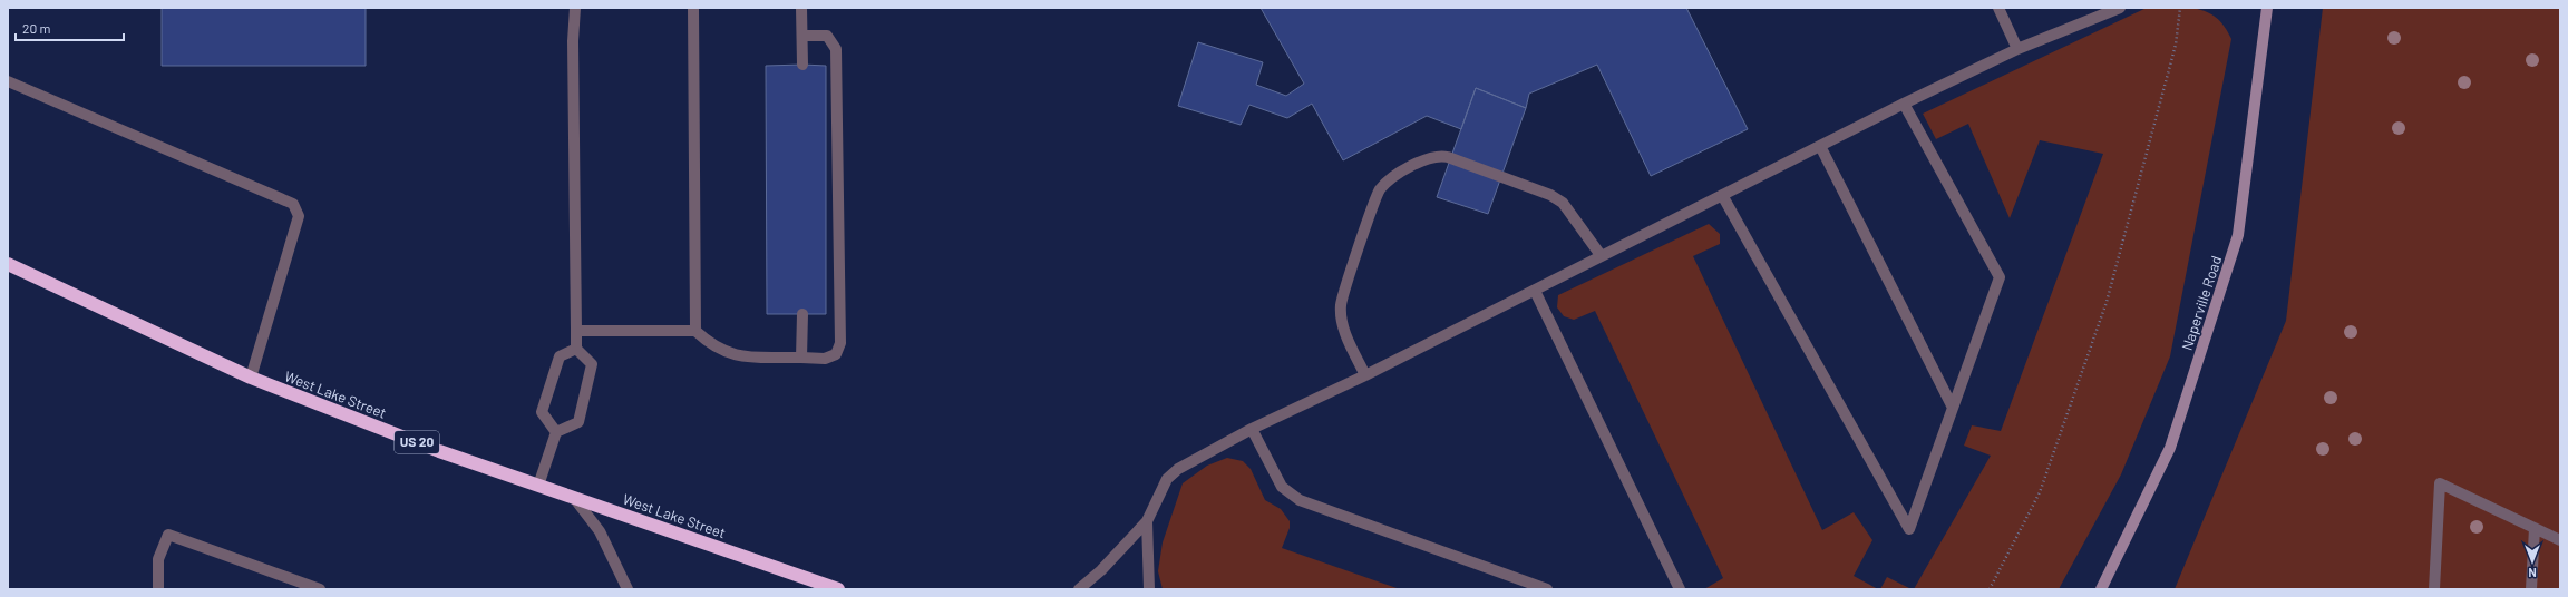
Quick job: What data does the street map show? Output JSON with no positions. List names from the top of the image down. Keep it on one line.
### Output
{"streets":{"highway":["West Lake Street","US 20"],"street":["Naperville Road"]},"scale_bar":"20 m","north":"bottom"}
